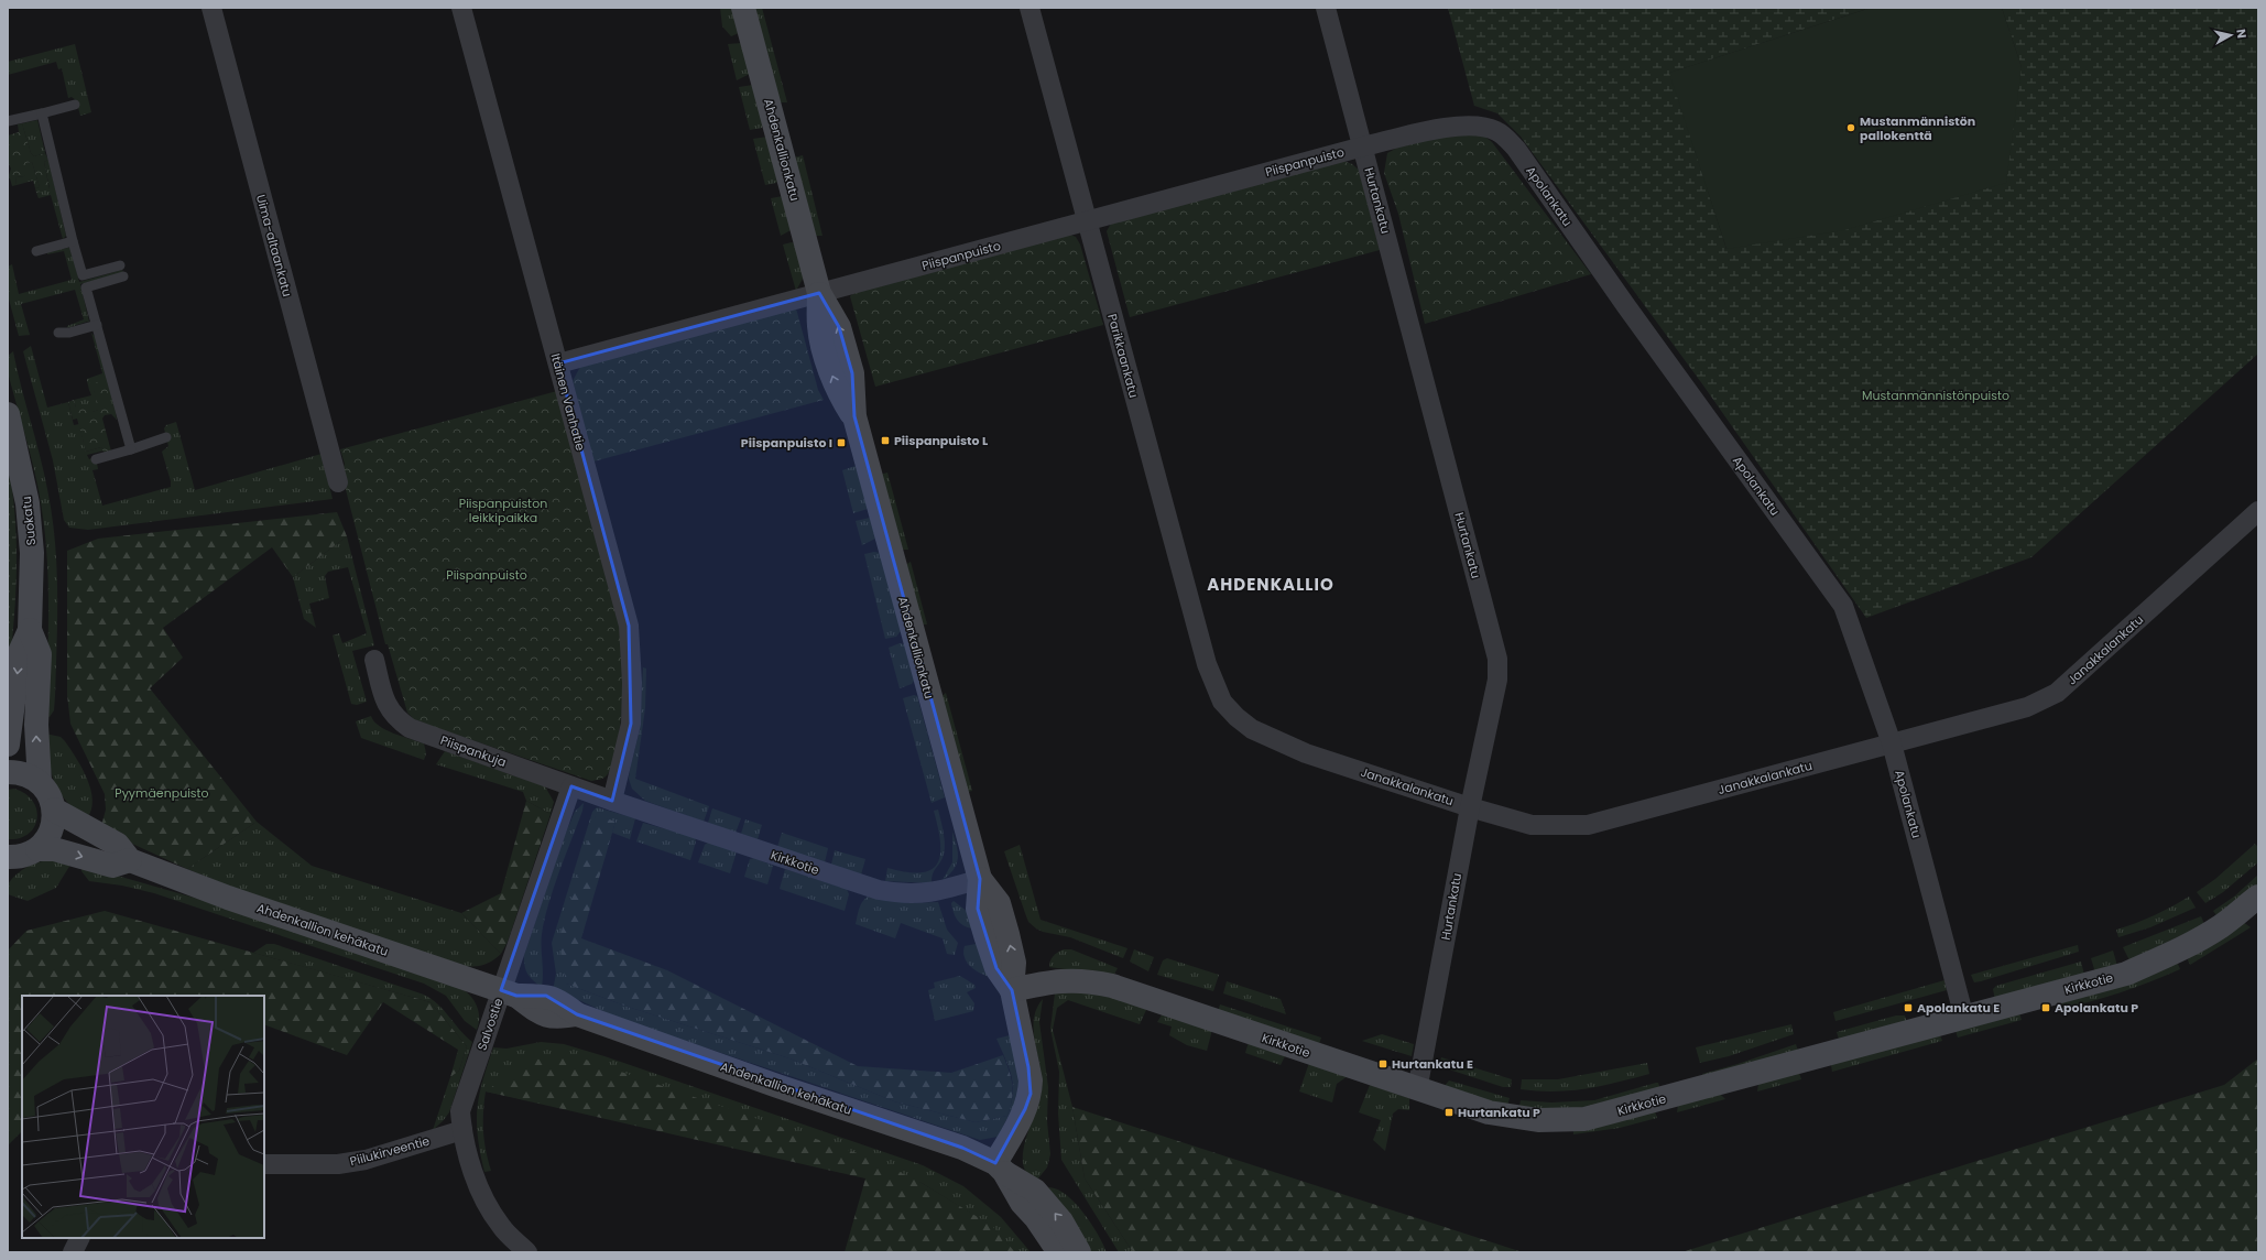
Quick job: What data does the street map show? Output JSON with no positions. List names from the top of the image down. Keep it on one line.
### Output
{"streets":{"street":["Ahdenkallionkatu","Piispanpuisto","Apolankatu","Hurtankatu","Uima-altaankatu","Parikkaankatu","Itäinen Vanhatie","Suokatu","Janakkalankatu","Piispankuja","Kirkkotie","Ahdenkallion kehäkatu","Salvostie","Piilukirveentie"]},"crossings":[["Ahdenkallionkatu","Piispanpuisto"],["Ahdenkallionkatu","Kirkkotie"],["Ahdenkallionkatu","Ahdenkallion kehäkatu"],["Piispanpuisto","Apolankatu"],["Piispanpuisto","Hurtankatu"],["Piispanpuisto","Parikkaankatu"],["Piispanpuisto","Itäinen Vanhatie"],["Apolankatu","Hurtankatu"],["Apolankatu","Janakkalankatu"],["Apolankatu","Kirkkotie"],["Hurtankatu","Janakkalankatu"],["Hurtankatu","Kirkkotie"],["Parikkaankatu","Janakkalankatu"],["Itäinen Vanhatie","Piispankuja"],["Itäinen Vanhatie","Kirkkotie"],["Piispankuja","Kirkkotie"],["Piispankuja","Salvostie"],["Ahdenkallion kehäkatu","Salvostie"],["Salvostie","Piilukirveentie"]],"one_way":["Ahdenkallionkatu"],"districts":["AHDENKALLIO"],"parks":["Mustanmännistönpuisto","Piispanpuiston leikkipaikka","Piispanpuisto","Pyymäenpuisto"],"places":{"other":["Mustanmännistön pallokenttä"],"transit":["Piispanpuisto L","Piispanpuisto I","Apolankatu E","Apolankatu P","Hurtankatu E","Hurtankatu P"]},"north":"right"}
